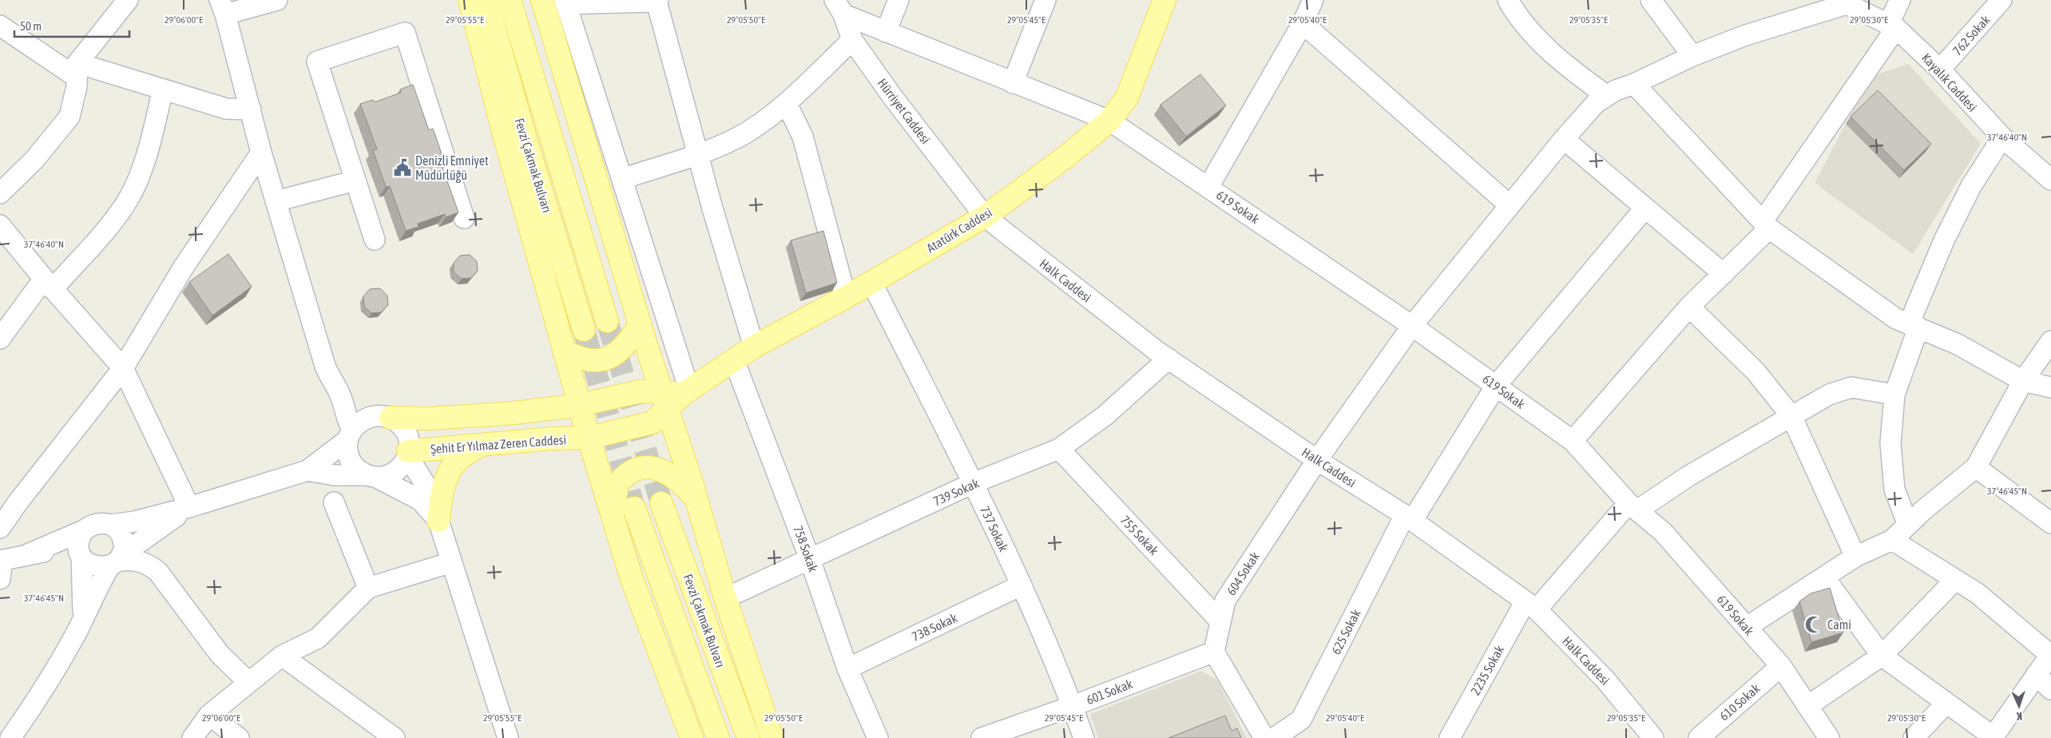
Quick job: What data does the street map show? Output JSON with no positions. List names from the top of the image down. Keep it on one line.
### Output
{"streets":{"main road":["Fevzi Çakmak Bulvarı","Atatürk Caddesi","Şehit Er Yılmaz Zeren Caddesi"],"street":["762 Sokak","Kayalık Caddesi","Hürriyet Caddesi","619 Sokak","Halk Caddesi","739 Sokak","737 Sokak","755 Sokak","758 Sokak","604 Sokak","738 Sokak","625 Sokak","2235 Sokak","601 Sokak","610 Sokak"]},"crossings":[["762 Sokak","Kayalık Caddesi"],["Kayalık Caddesi","604 Sokak"],["Hürriyet Caddesi","619 Sokak"],["Hürriyet Caddesi","Atatürk Caddesi"],["Hürriyet Caddesi","Halk Caddesi"],["619 Sokak","Atatürk Caddesi"],["619 Sokak","604 Sokak"],["619 Sokak","625 Sokak"],["619 Sokak","2235 Sokak"],["619 Sokak","610 Sokak"],["Atatürk Caddesi","Halk Caddesi"],["Atatürk Caddesi","Şehit Er Yılmaz Zeren Caddesi"],["Atatürk Caddesi","737 Sokak"],["Atatürk Caddesi","758 Sokak"],["Halk Caddesi","739 Sokak"],["Halk Caddesi","604 Sokak"],["Halk Caddesi","625 Sokak"],["Halk Caddesi","2235 Sokak"],["739 Sokak","737 Sokak"],["739 Sokak","755 Sokak"],["739 Sokak","758 Sokak"],["737 Sokak","738 Sokak"],["737 Sokak","601 Sokak"],["755 Sokak","604 Sokak"],["758 Sokak","738 Sokak"],["604 Sokak","601 Sokak"]],"places":{"public building":["Denizli Emniyet Müdürlüğü"],"mosque":["Cami"]},"scale_bar":"50 m","north":"bottom","coordinates":["29°06'00\"E","29°05'55\"E","29°05'50\"E","29°05'45\"E","29°05'40\"E","29°05'35\"E","29°05'30\"E","37°46'40\"N","37°46'45\"N"]}
